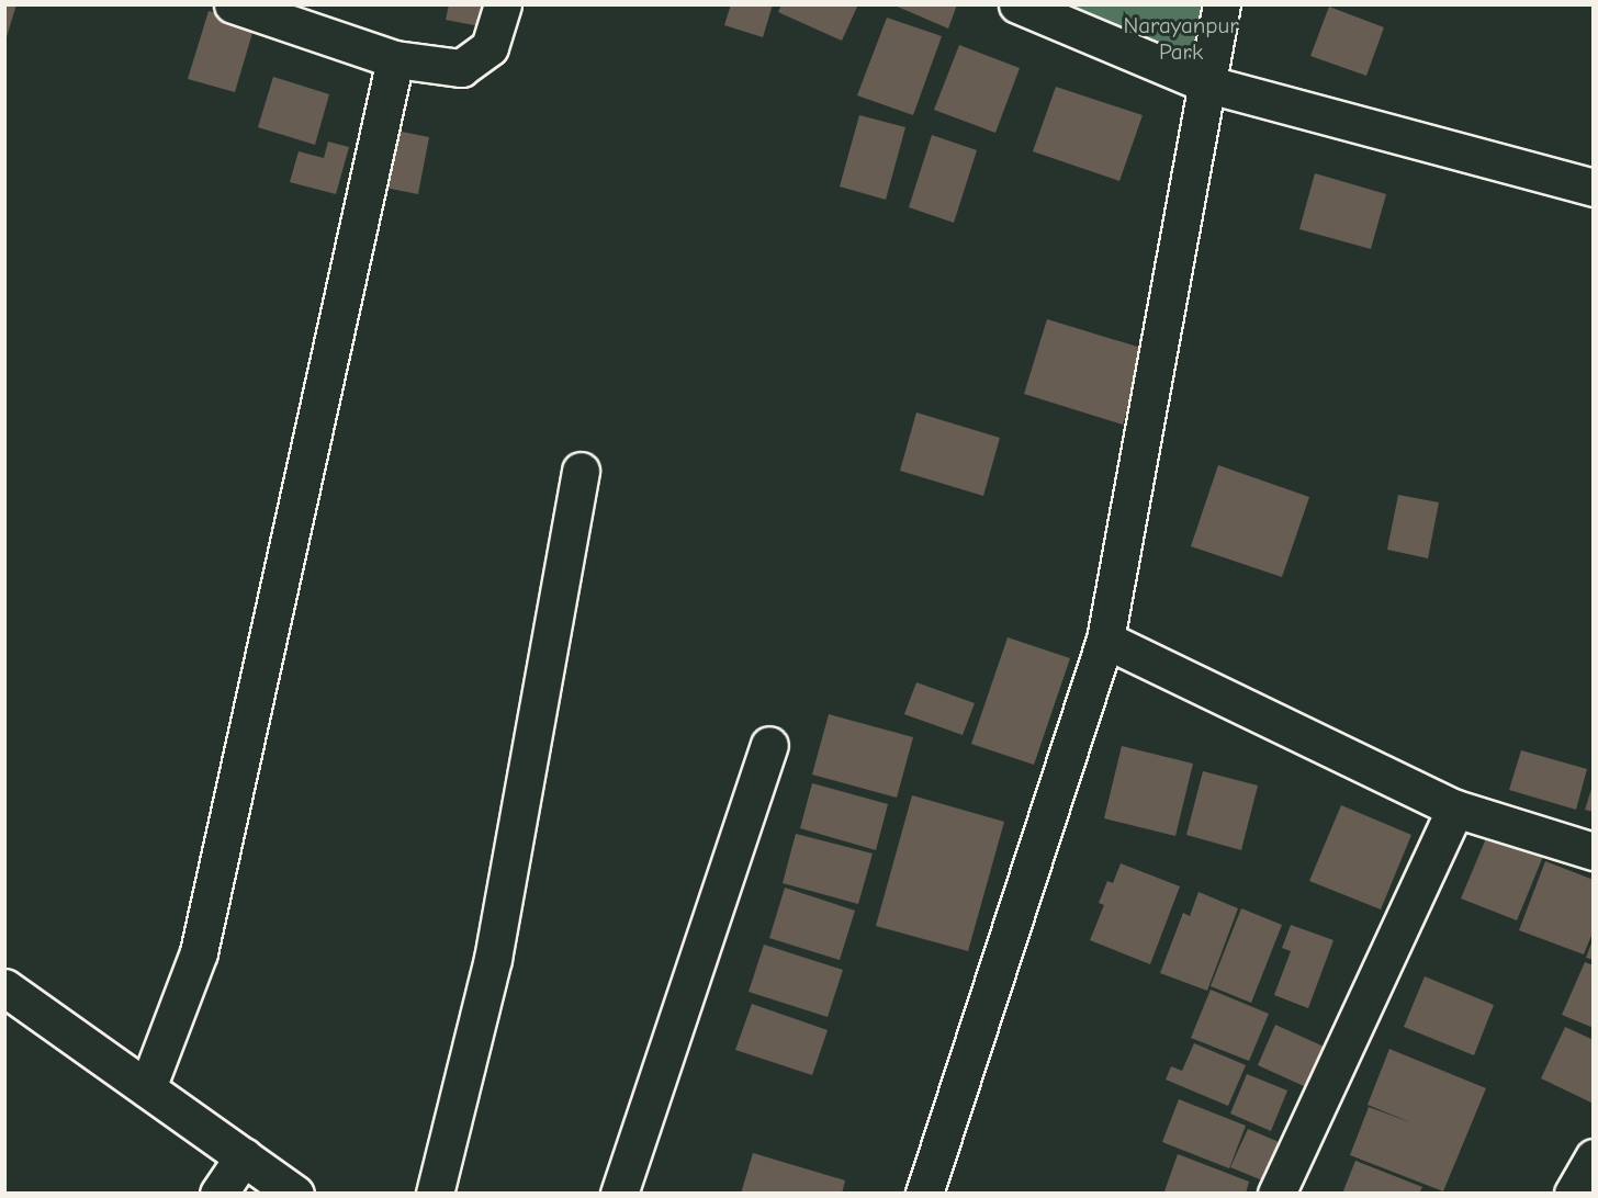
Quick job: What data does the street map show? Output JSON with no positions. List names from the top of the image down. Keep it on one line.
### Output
{"parks":["Narayanpur Park"]}
